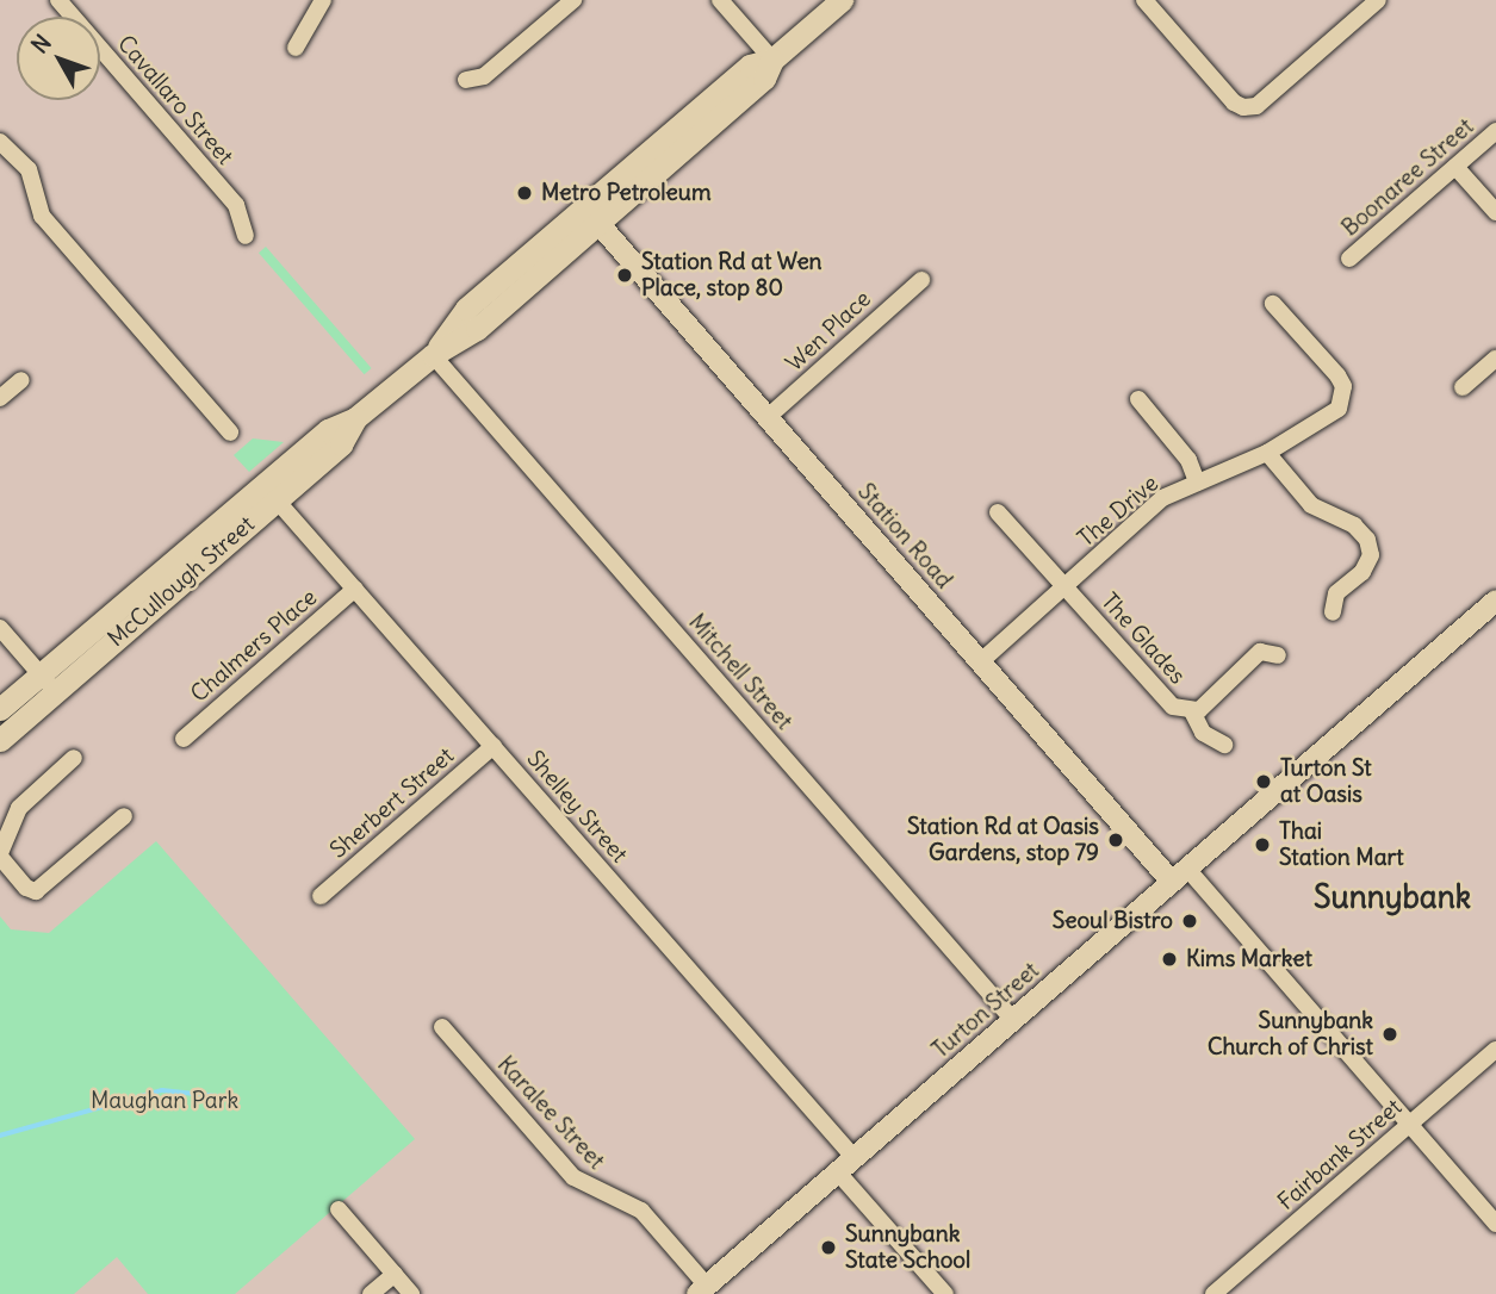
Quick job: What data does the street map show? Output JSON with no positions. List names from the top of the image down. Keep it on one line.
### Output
{"streets":{"main road":["McCullough Street"],"street":["Cavallaro Street","Boonaree Street","Wen Place","The Drive","Station Road","The Glades","Chalmers Place","Mitchell Street","Sherbert Street","Shelley Street","Turton Street","Karalee Street","Fairbank Street"]},"crossings":[["Wen Place","Station Road"],["The Drive","Station Road"],["The Drive","The Glades"],["Station Road","McCullough Street"],["Station Road","Turton Street"],["Station Road","Fairbank Street"],["McCullough Street","Mitchell Street"],["McCullough Street","Shelley Street"],["Chalmers Place","Shelley Street"],["Mitchell Street","Turton Street"],["Sherbert Street","Shelley Street"],["Shelley Street","Turton Street"],["Turton Street","Karalee Street"]],"districts":["Sunnybank"],"parks":["Maughan Park"],"places":["Metro Petroleum","Station Rd at Wen Place, stop 80","Turton St at Oasis","Station Rd at Oasis Gardens, stop 79","Thai Station Mart","Seoul Bistro","Kims Market","Sunnybank Church of Christ","Sunnybank State School"],"north":"top left"}
